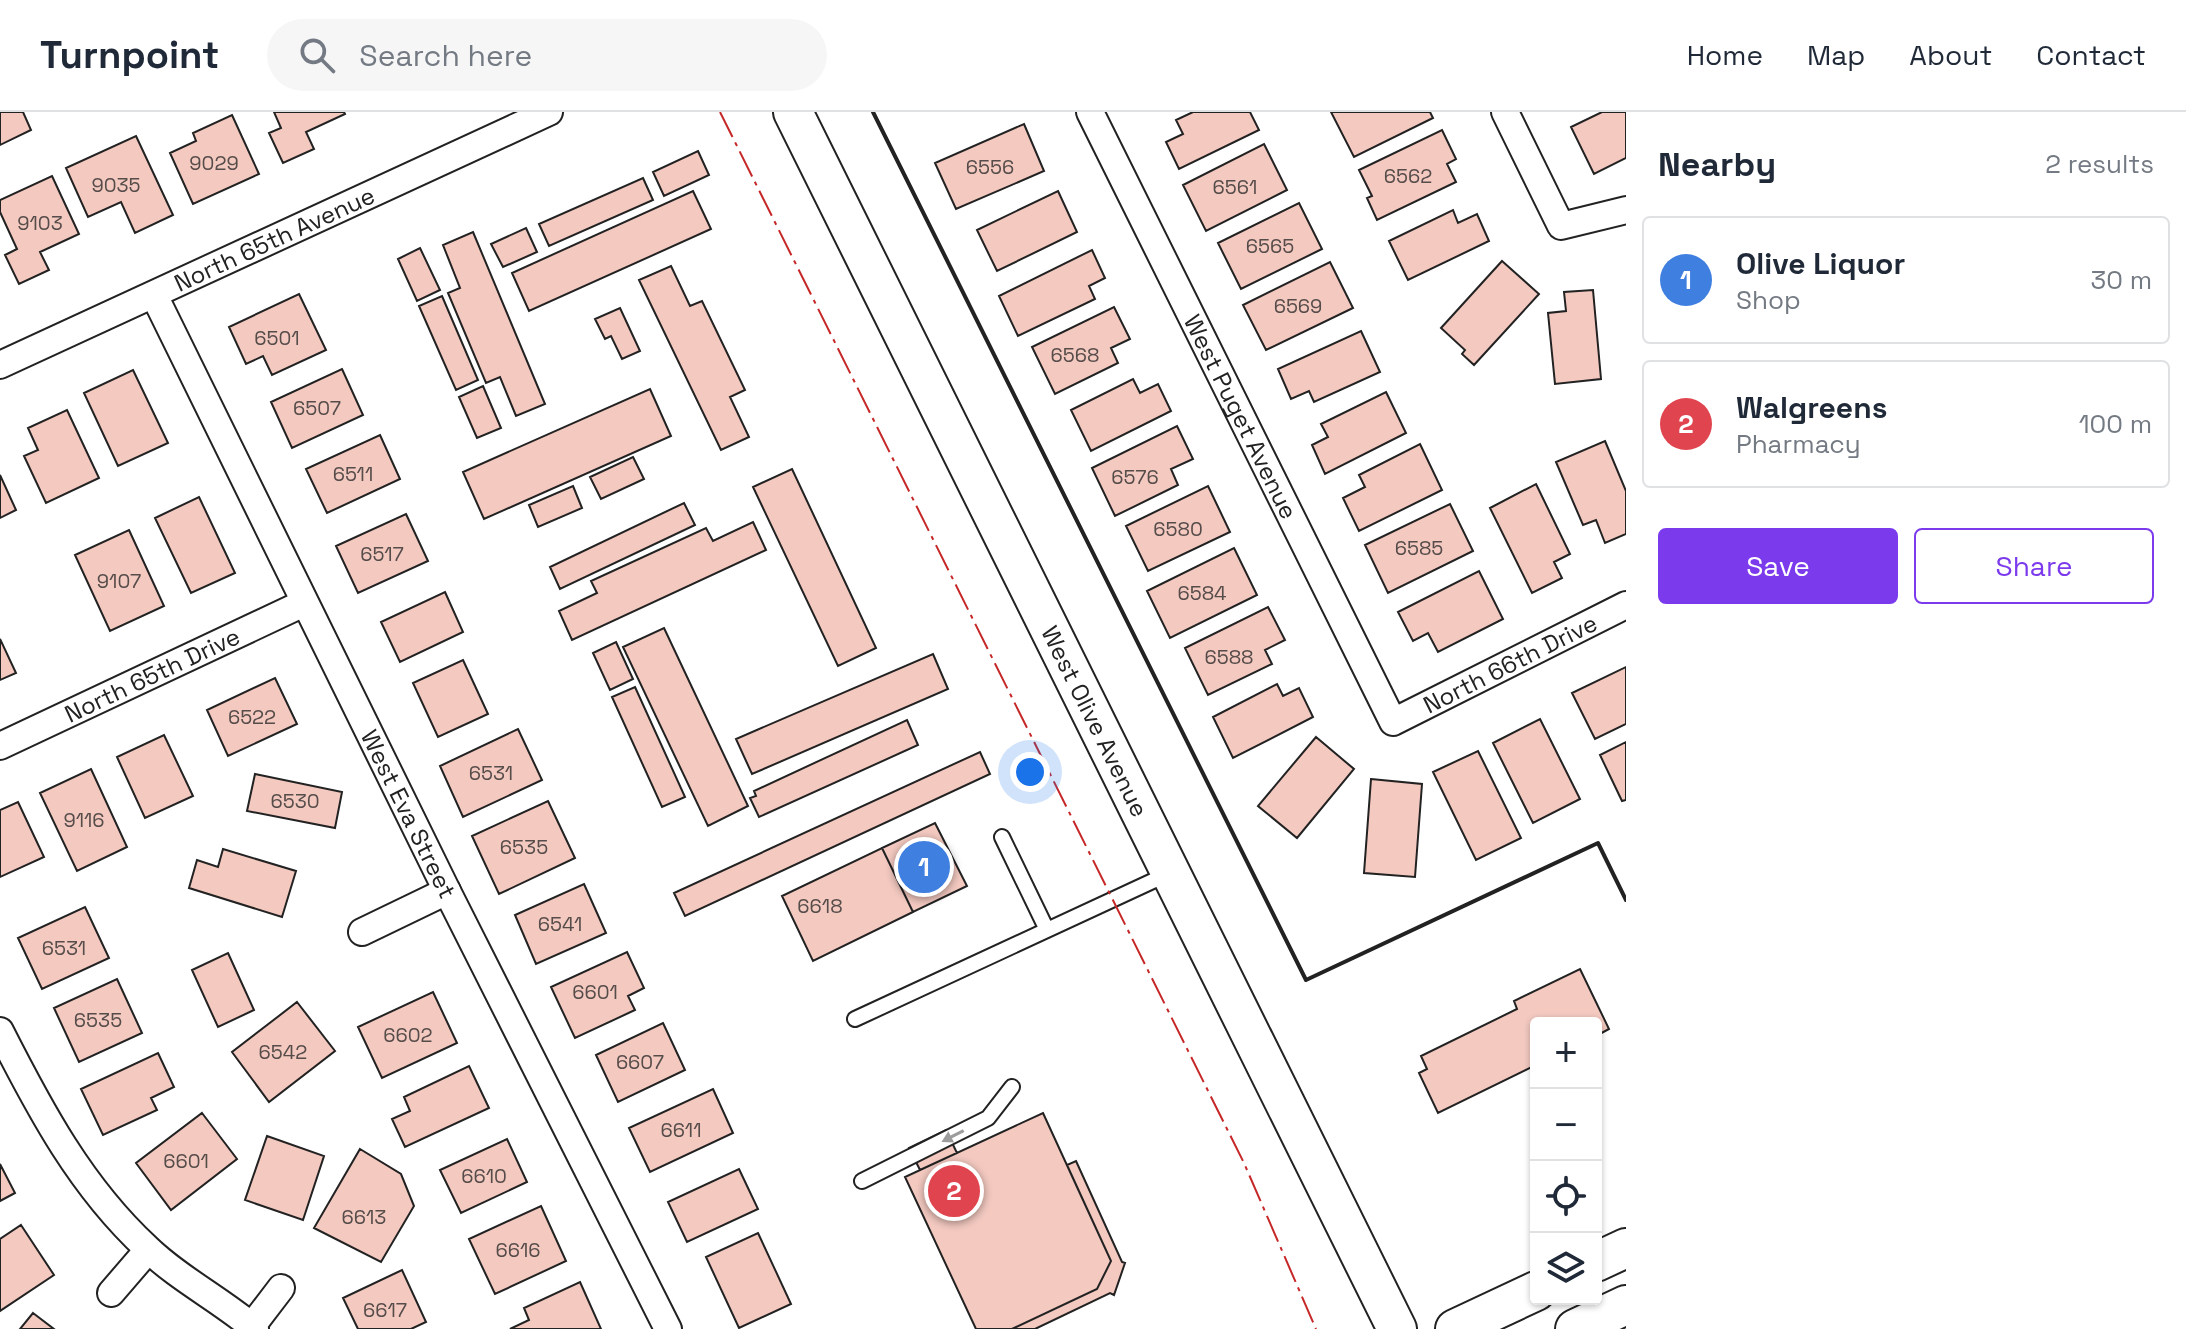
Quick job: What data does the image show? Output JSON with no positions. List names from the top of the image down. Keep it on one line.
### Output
{"streets":{"main road":["West Olive Avenue"],"street":["North 65th Avenue","West Puget Avenue","North 66th Drive","North 65th Drive","West Eva Street"]},"crossings":[["North 65th Avenue","West Eva Street"],["West Puget Avenue","North 66th Drive"],["North 65th Drive","West Eva Street"]],"house_numbers":["9029","6556","6562","9035","6561","9103","6565","6569","6501","6568","6507","6511","6576","6580","6585","6517","9107","6584","6588","6522","6531","6530","9116","6535","6618","6541","6531","6601","6535","6602","6542","6607","6611","6601","6610","6613","6616","6617"],"page":{"header":"Turnpoint","search":"Search here","nav":["Home","Map","About","Contact"],"heading":["Nearby","2 results"],"list":[{"mark":"1","name":"Olive Liquor","note":"Shop","value":"30 m"},{"mark":"2","name":"Walgreens","note":"Pharmacy","value":"100 m"}],"buttons":["Save","Share"],"pins":["1","2"],"map_buttons":["+","−"]}}
